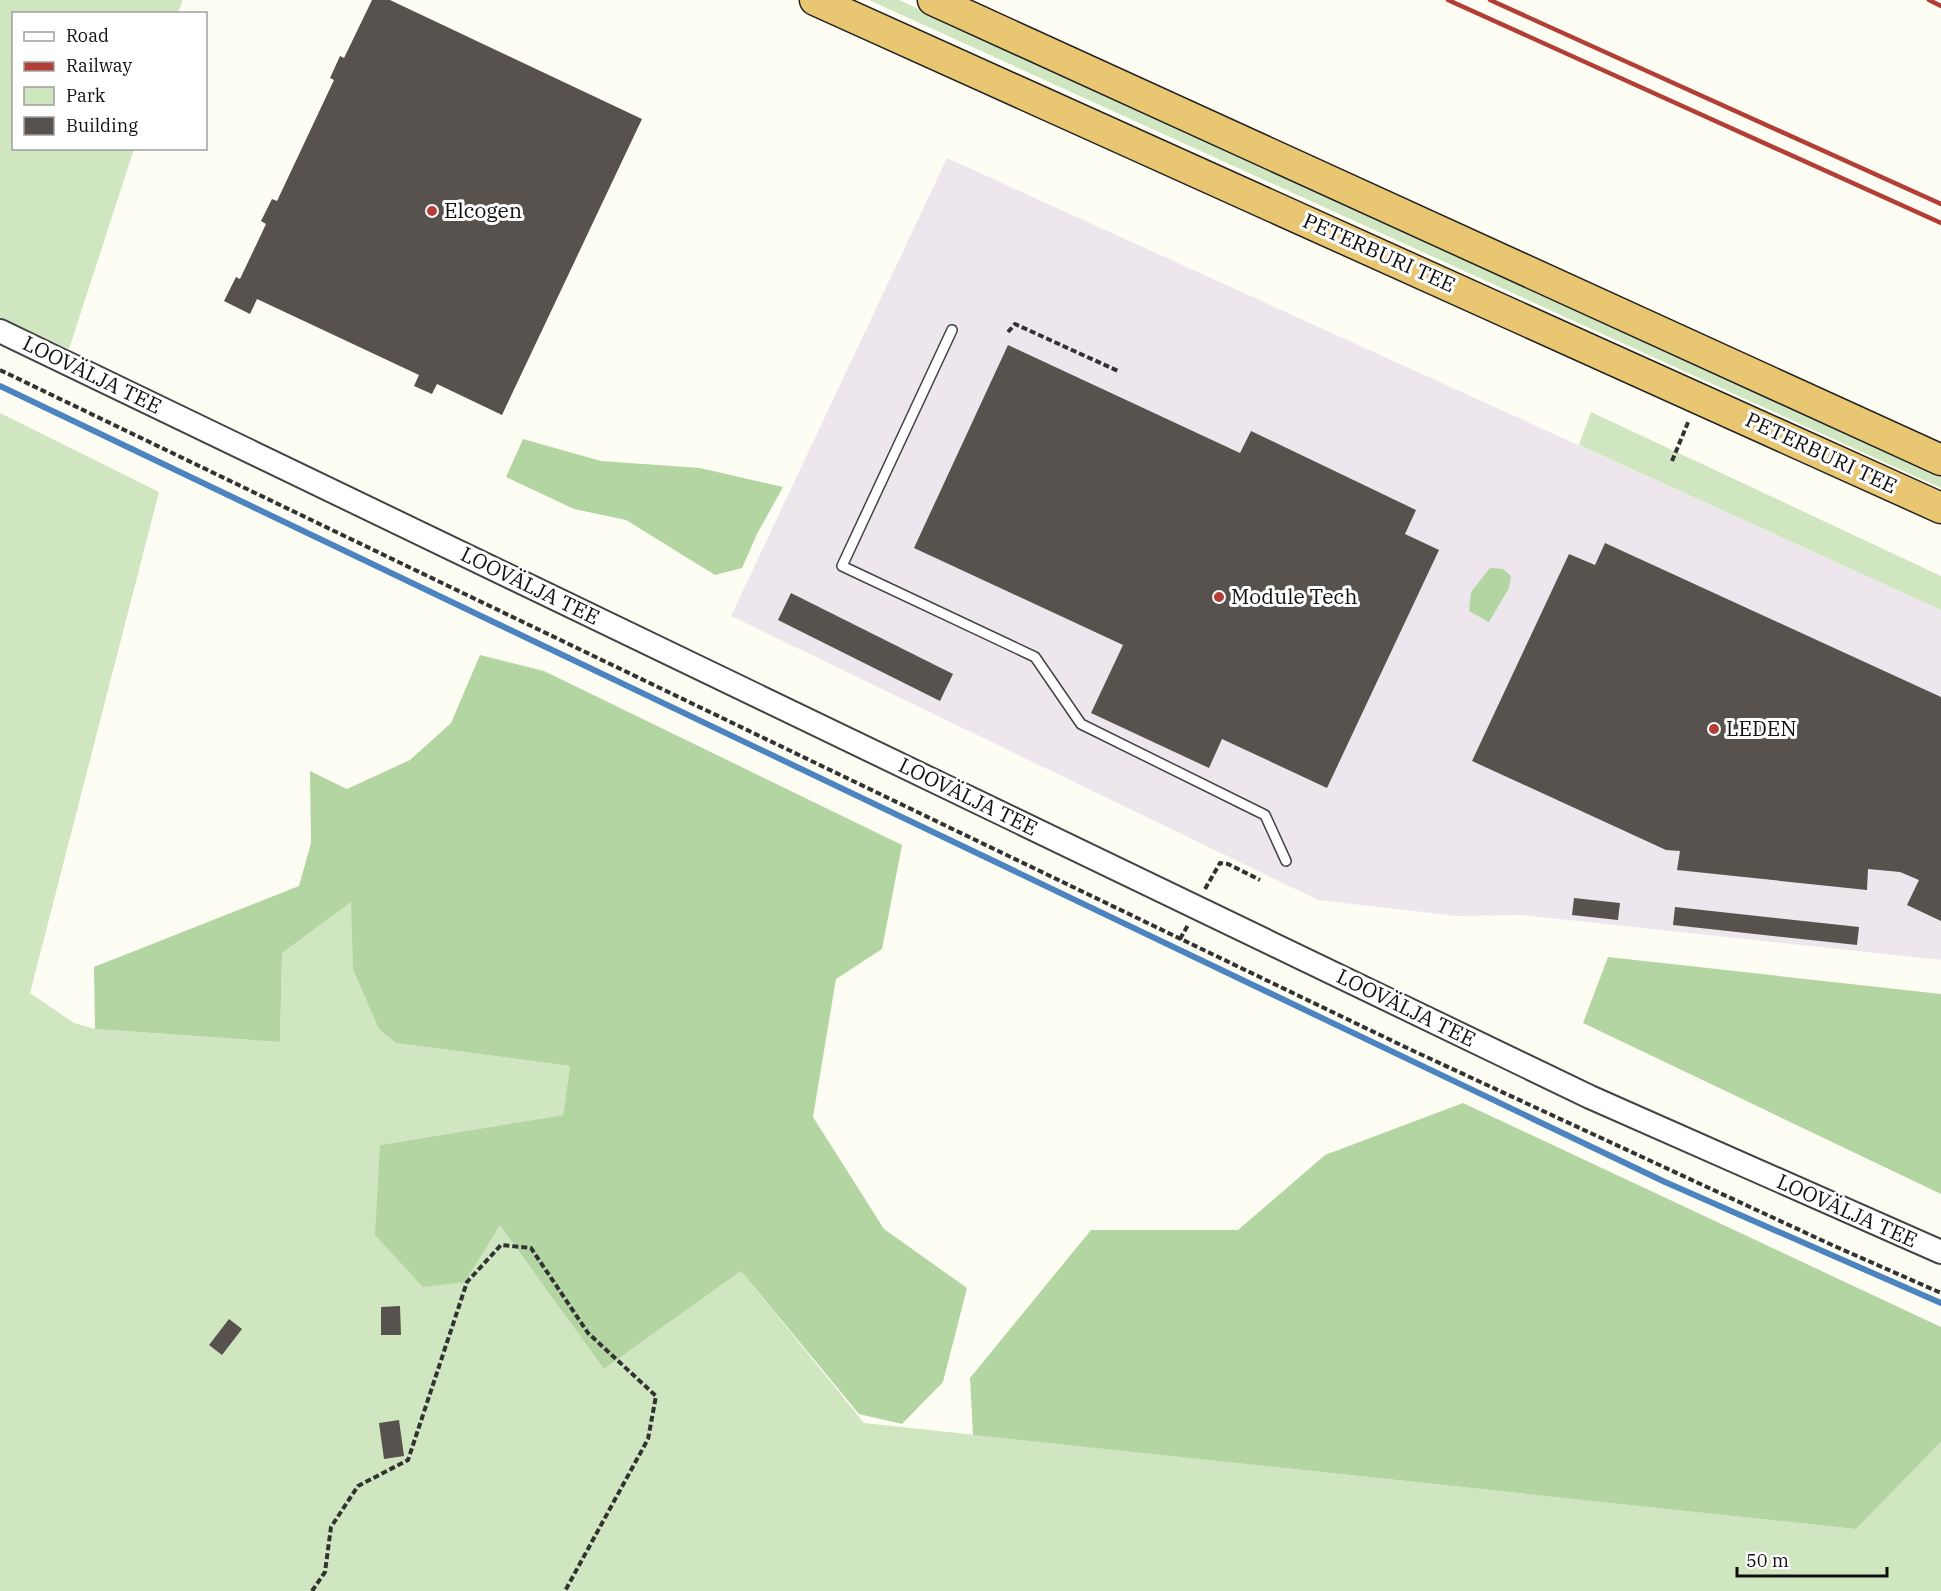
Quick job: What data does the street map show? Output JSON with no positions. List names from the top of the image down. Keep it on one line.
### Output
{"streets":{"highway":["PETERBURI TEE"],"street":["LOOVÄLJA TEE"]},"places":["Elcogen","Module Tech","LEDEN"],"legend":["Road","Railway","Park","Building"],"scale_bar":"50 m"}
